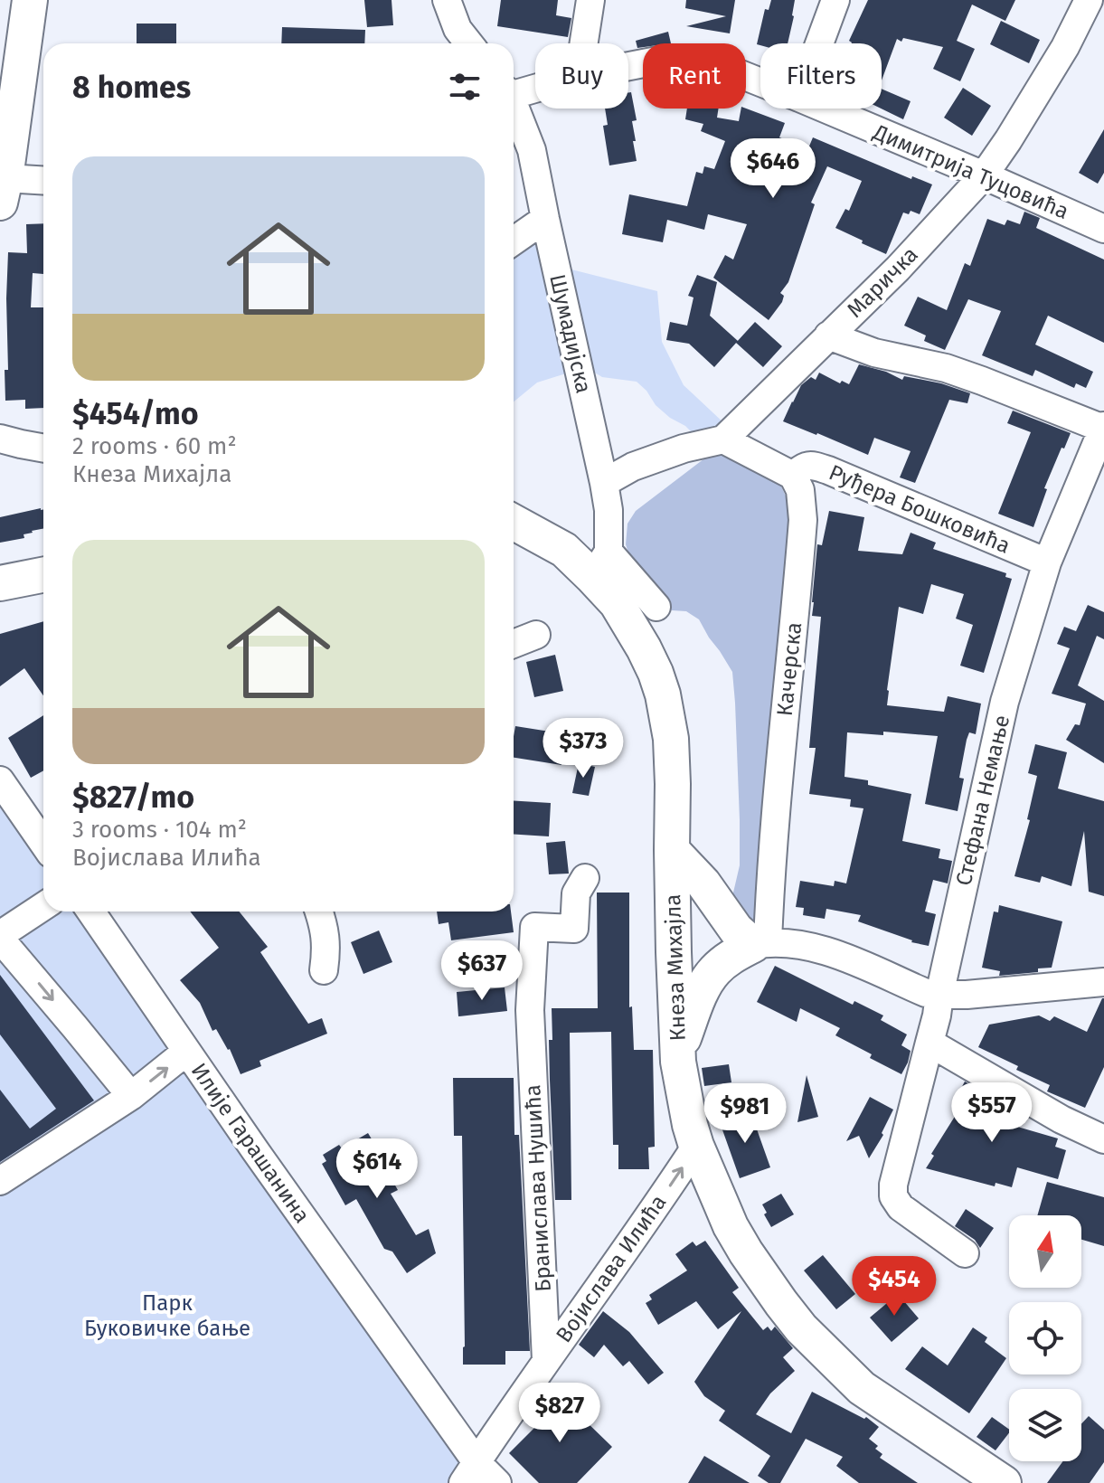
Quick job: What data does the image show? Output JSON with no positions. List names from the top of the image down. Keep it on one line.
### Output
{"streets":{"main road":["Кнеза Михајла"],"street":["Димитрија Туцовића","Маричка","Шумадијска","Руђера Бошковића","Качерска","Стефана Немање","Илије Гарашанина","Бранислава Нушића","Војислава Илића"]},"crossings":[["Димитрија Туцовића","Маричка"],["Шумадијска","Кнеза Михајла"],["Руђера Бошковића","Качерска"],["Руђера Бошковића","Стефана Немање"],["Кнеза Михајла","Војислава Илића"],["Илије Гарашанина","Војислава Илића"],["Бранислава Нушића","Војислава Илића"]],"one_way":["Војислава Илића"],"parks":["Парк Буковичке бање"],"north":"top","page":{"chip":["Buy","Rent","Filters"],"heading":"8 homes","list":[{"name":"$454/mo","note":"2 rooms · 60 m² · Кнеза Михајла"},{"name":"$827/mo","note":"3 rooms · 104 m² · Војислава Илића"}],"price":["$646","$373","$637","$557","$981","$614","$454","$827"]}}
